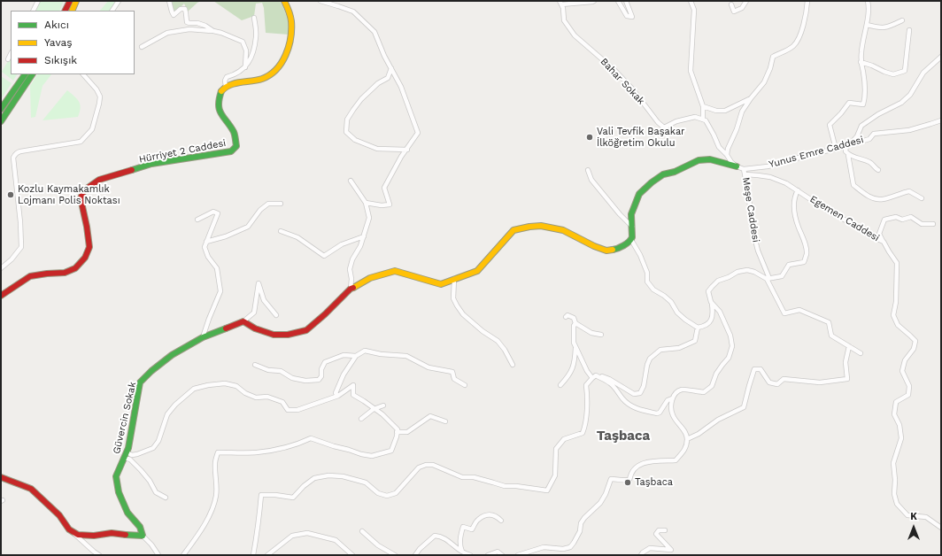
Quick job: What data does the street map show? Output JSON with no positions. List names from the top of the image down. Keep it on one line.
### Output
{"streets":{"main road":["Hürriyet 2 Caddesi","Güvercin Sokak"],"street":["Bahar Sokak","Yunus Emre Caddesi","Meşe Caddesi","Egemen Caddesi"]},"crossings":[["Yunus Emre Caddesi","Meşe Caddesi"],["Meşe Caddesi","Egemen Caddesi"]],"districts":["Taşbaca"],"places":["Vali Tevfik Başakar İlköğretim Okulu","Kozlu Kaymakamlık Lojmanı Polis Noktası","Taşbaca"],"legend":["Akıcı","Yavaş","Sıkışık"],"north":"top"}
